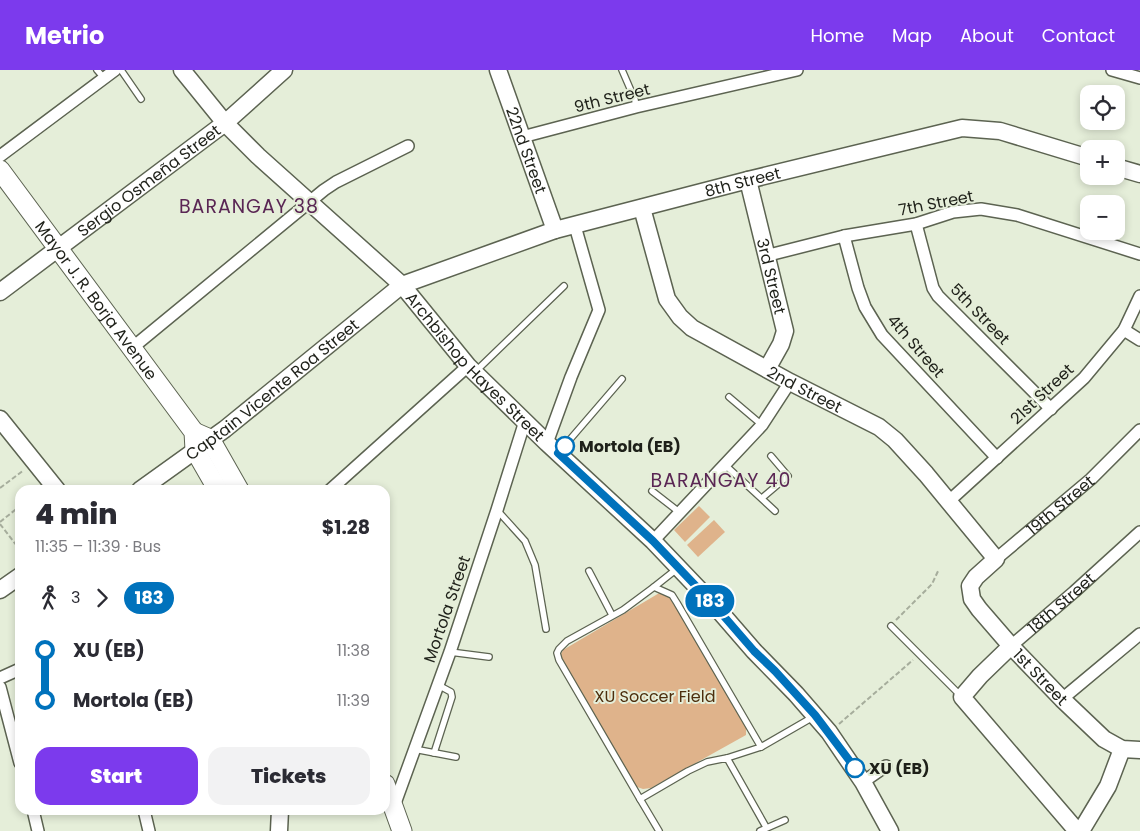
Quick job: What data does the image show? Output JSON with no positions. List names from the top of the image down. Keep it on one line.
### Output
{"streets":{"main road":["Mayor J. R. Borja Avenue"],"street":["9th Street","22nd Street","Sergio Osmeña Street","8th Street","7th Street","3rd Street","5th Street","4th Street","Archbishop Hayes Street","2nd Street","Captain Vicente Roa Street","21st Street","19th Street","18th Street","Mortola Street","1st Street"]},"crossings":[["9th Street","22nd Street"],["22nd Street","8th Street"],["Sergio Osmeña Street","Mayor J. R. Borja Avenue"],["Sergio Osmeña Street","Archbishop Hayes Street"],["8th Street","3rd Street"],["8th Street","Archbishop Hayes Street"],["8th Street","2nd Street"],["8th Street","Captain Vicente Roa Street"],["7th Street","3rd Street"],["7th Street","5th Street"],["7th Street","4th Street"],["3rd Street","2nd Street"],["Mayor J. R. Borja Avenue","Captain Vicente Roa Street"],["5th Street","21st Street"],["4th Street","21st Street"],["Archbishop Hayes Street","Captain Vicente Roa Street"],["Archbishop Hayes Street","Mortola Street"],["2nd Street","21st Street"],["2nd Street","19th Street"],["19th Street","1st Street"],["18th Street","1st Street"]],"districts":["BARANGAY 38","BARANGAY 40"],"parks":["XU Soccer Field"],"places":["Mortola (EB)","XU (EB)"],"lines":["bus line 183"],"page":{"header":"Metrio","nav":["Home","Map","About","Contact"],"on_map":"183","map_buttons":["+","−"],"heading":["4 min","11:35 – 11:39 · Bus","$1.28"],"legs":["3","183"],"list":[{"name":"XU (EB)","value":"11:38"},{"name":"Mortola (EB)","value":"11:39"}],"buttons":["Start","Tickets"]}}
